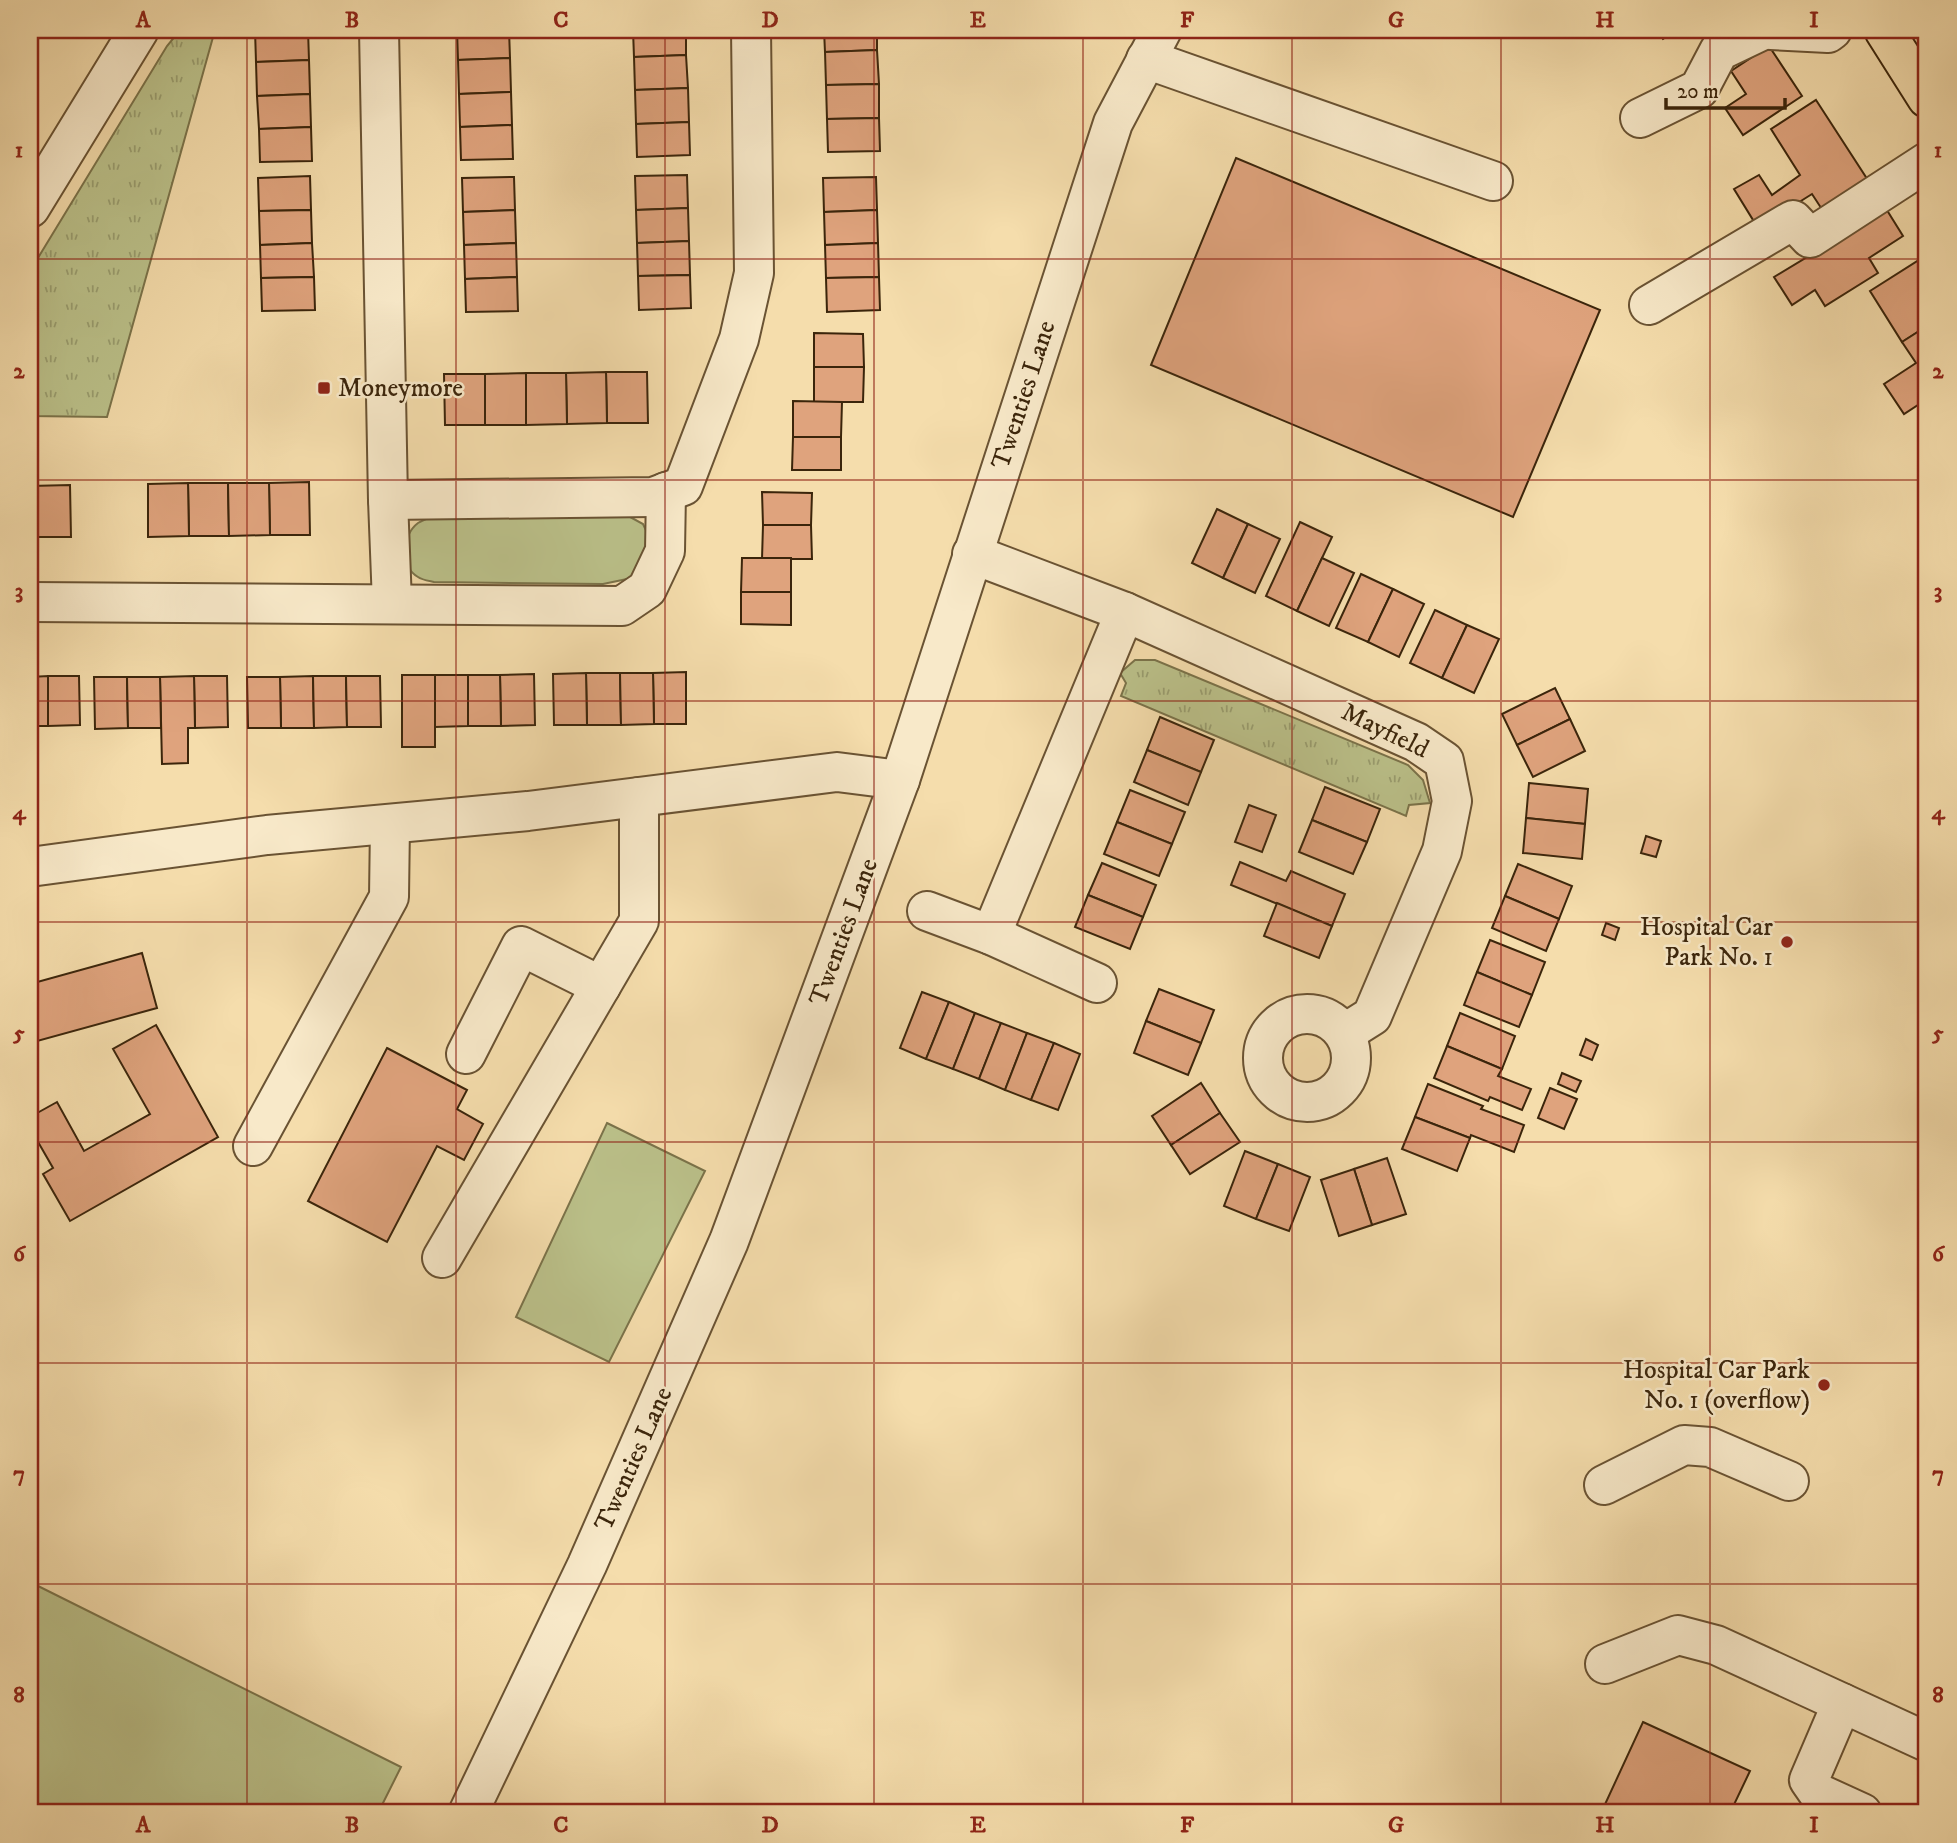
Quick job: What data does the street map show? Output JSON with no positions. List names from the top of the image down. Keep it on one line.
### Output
{"streets":{"street":["Twenties Lane","Mayfield"]},"crossings":[["Twenties Lane","Mayfield"]],"places":{"transit":["Moneymore"],"other":["Hospital Car Park No. 1","Hospital Car Park No. 1 (overflow)"]},"scale_bar":"20 m","grid":{"columns":["A","B","C","D","E","F","G","H","I"],"rows":["1","2","3","4","5","6","7","8"]}}
